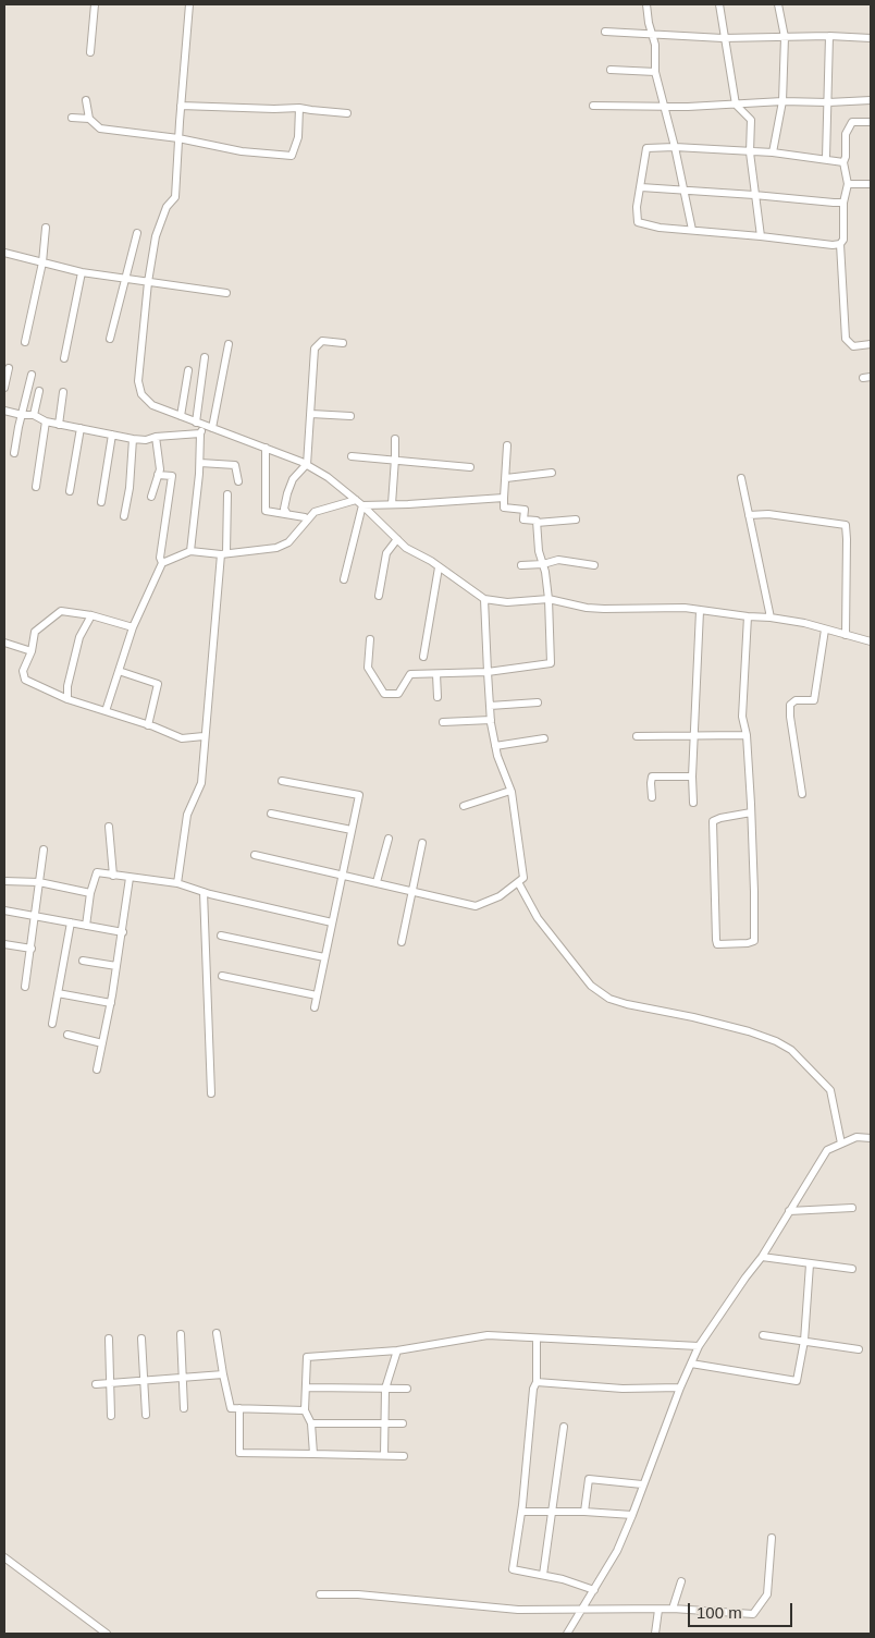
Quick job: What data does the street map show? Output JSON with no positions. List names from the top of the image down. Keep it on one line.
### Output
{"scale_bar":"100 m"}
